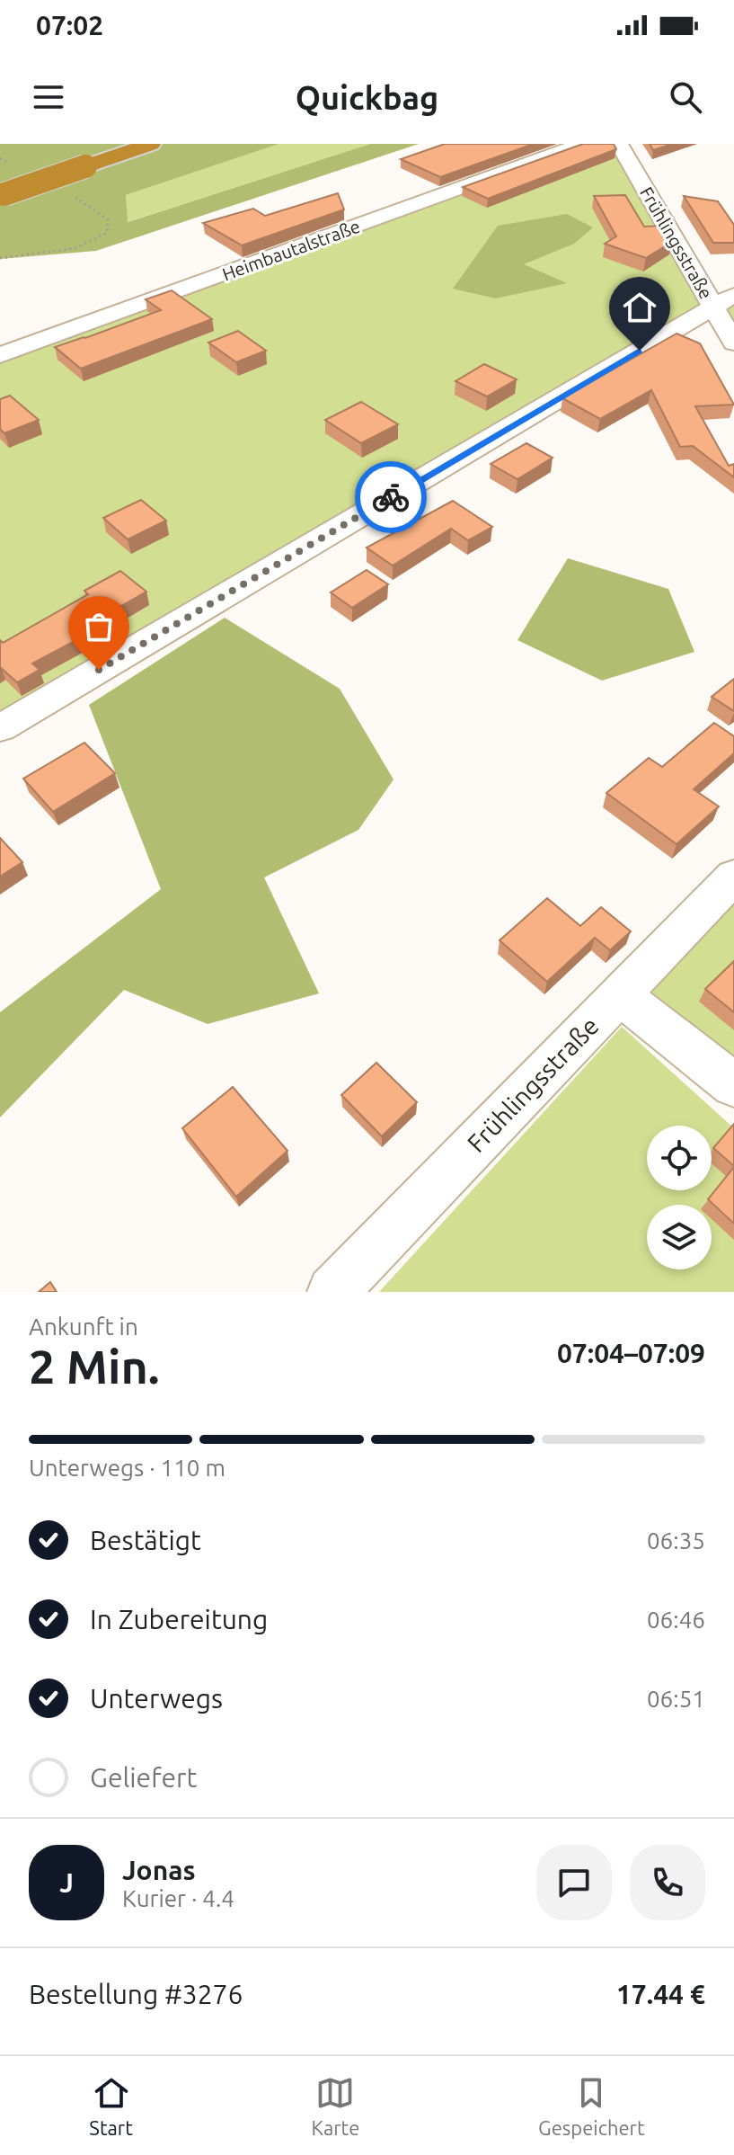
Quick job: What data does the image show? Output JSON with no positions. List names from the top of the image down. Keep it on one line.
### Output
{"streets":{"street":["Frühlingsstraße","Heimbautalstraße"]},"page":{"status":"07:02","header":"Quickbag","heading":["2 Min.","Ankunft in","07:04–07:09"],"panel":["Jonas","Kurier · 4.4","Bestellung #3276","17.44 €"],"bar":"Unterwegs · 110 m","list":[["Bestätigt","06:35"],["In Zubereitung","06:46"],["Unterwegs","06:51"],"Geliefert"],"round":"J","tabs":["Start","Karte","Gespeichert"]}}
